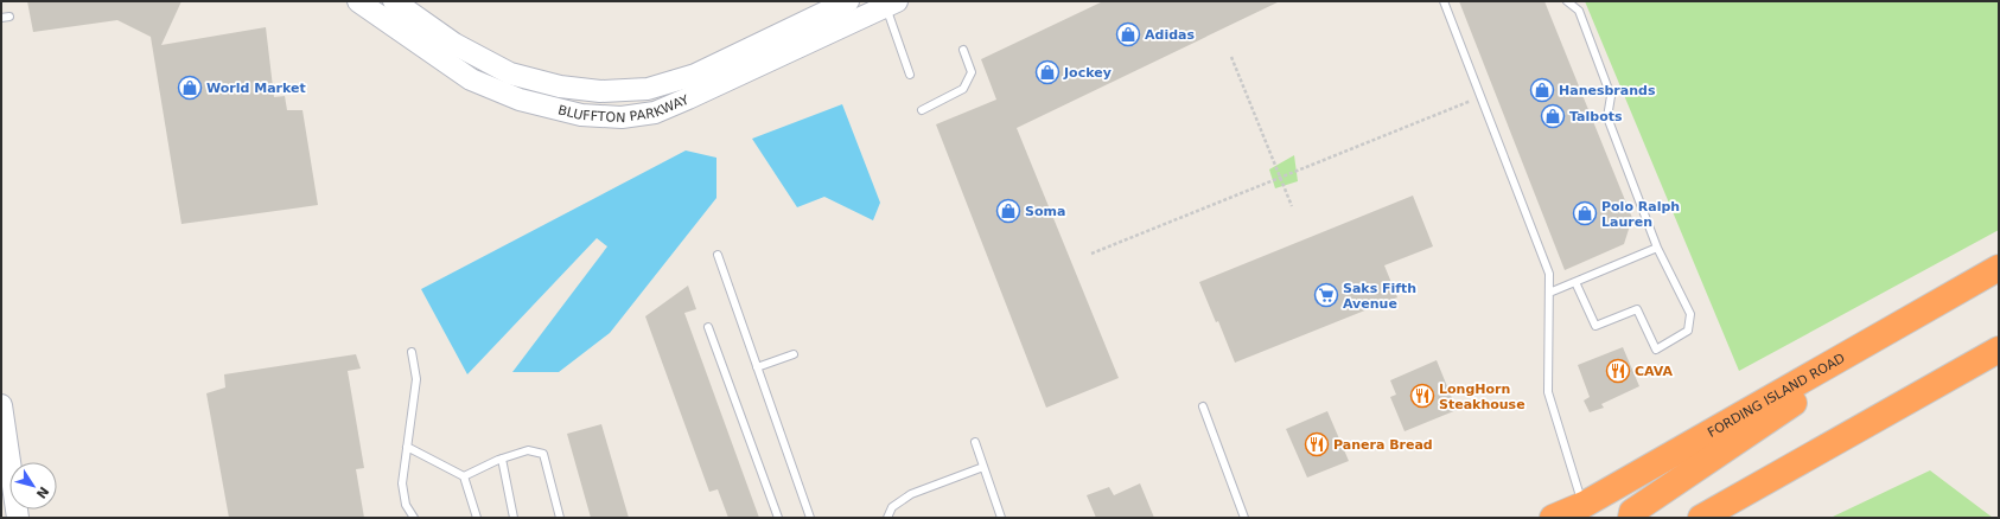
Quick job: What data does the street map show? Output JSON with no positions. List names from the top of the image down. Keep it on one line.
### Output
{"streets":{"highway":["FORDING ISLAND ROAD"],"main road":["BLUFFTON PARKWAY"]},"places":{"shop":["Adidas","Jockey","World Market","Hanesbrands","Talbots","Soma","Polo Ralph Lauren"],"supermarket":["Saks Fifth Avenue"],"restaurant":["CAVA","LongHorn Steakhouse","Panera Bread"]},"north":"bottom right"}
